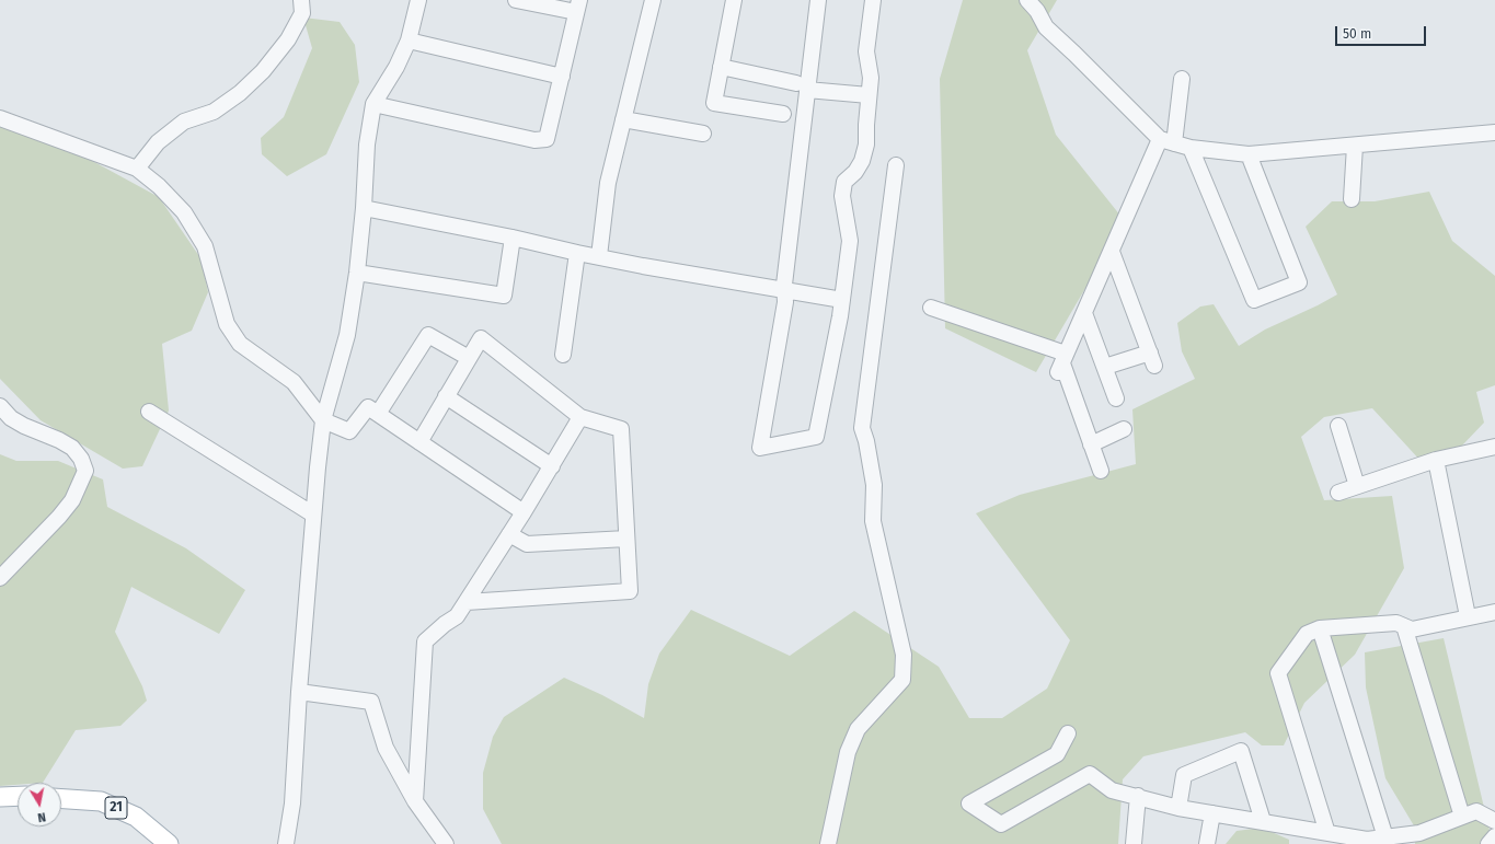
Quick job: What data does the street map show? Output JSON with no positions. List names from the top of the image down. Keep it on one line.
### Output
{"streets":{"main road":["21"]},"scale_bar":"50 m","north":"bottom"}
